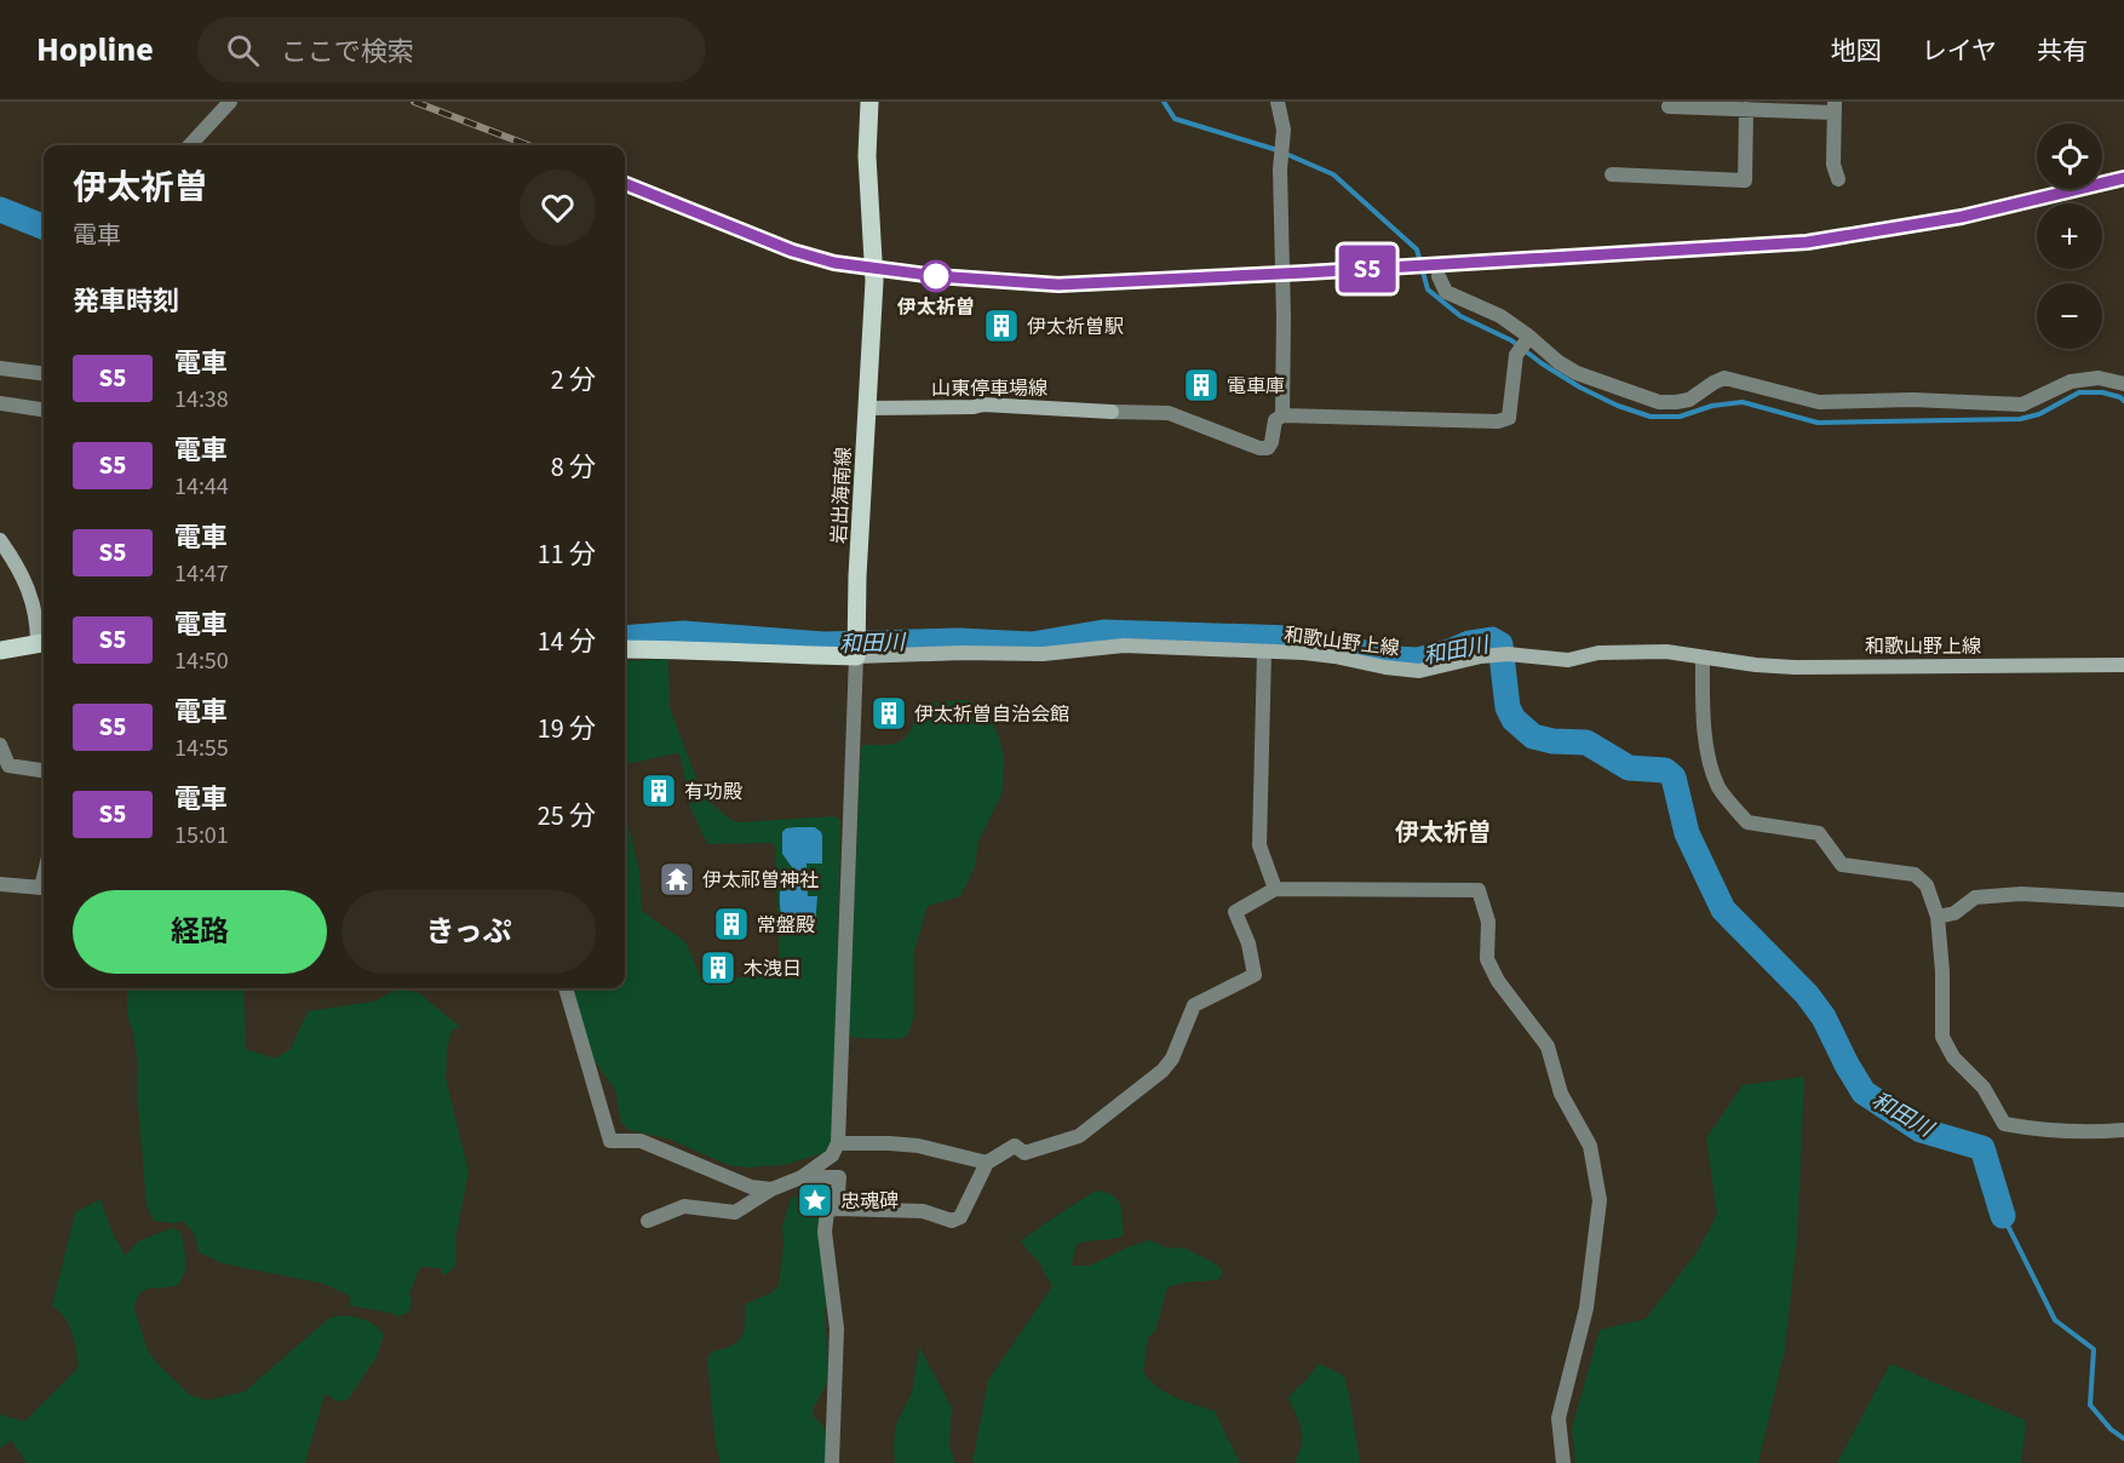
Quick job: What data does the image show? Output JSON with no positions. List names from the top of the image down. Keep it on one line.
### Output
{"streets":{"main road":["山東停車場線","岩出海南線","和歌山野上線"]},"crossings":[["山東停車場線","岩出海南線"],["岩出海南線","和歌山野上線"]],"districts":["伊太祈曽"],"water":["和田川"],"places":{"other":["伊太祈曽"],"building":["伊太祈曽駅","電車庫","伊太祈曽自治会館","有功殿","常盤殿","木洩日"],"temple":["伊太祁曽神社"],"place":["忠魂碑"]},"page":{"header":"Hopline","search":"ここで検索","nav":["地図","レイヤ","共有"],"on_map":"S5","map_buttons":["+","−"],"heading":[["伊太祈曽","電車"],"発車時刻"],"list":[{"mark":"S5","name":"電車","note":"14:38","value":"2 分"},{"mark":"S5","name":"電車","note":"14:44","value":"8 分"},{"mark":"S5","name":"電車","note":"14:47","value":"11 分"},{"mark":"S5","name":"電車","note":"14:50","value":"14 分"},{"mark":"S5","name":"電車","note":"14:55","value":"19 分"},{"mark":"S5","name":"電車","note":"15:01","value":"25 分"}],"buttons":["経路","きっぷ"]}}
